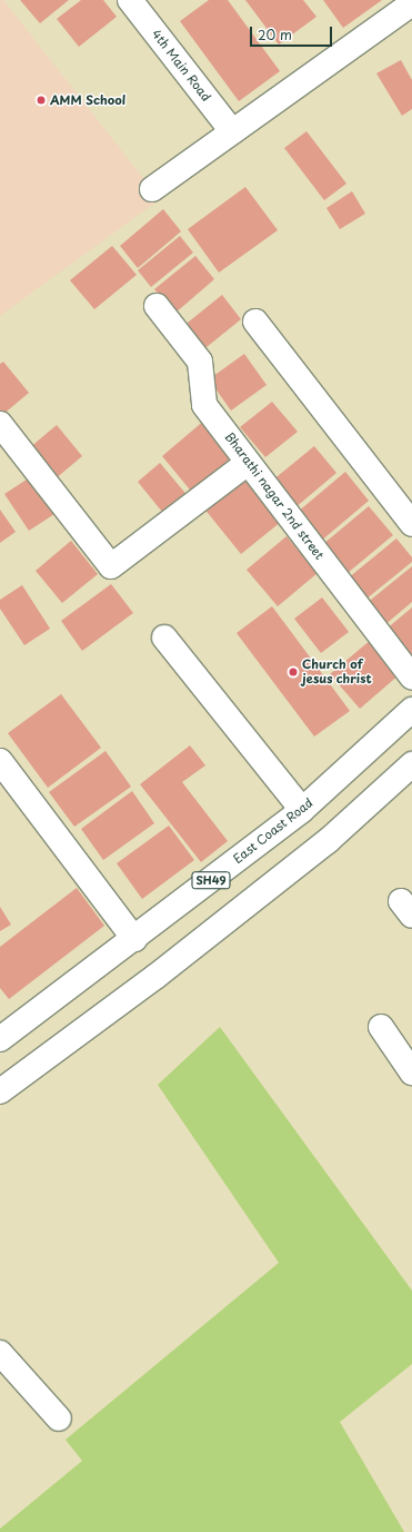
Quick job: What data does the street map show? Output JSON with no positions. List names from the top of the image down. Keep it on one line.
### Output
{"streets":{"street":["4th Main Road","Bharathi nagar 2nd street","East Coast Road","SH49"]},"places":["AMM School","Church of jesus christ"],"scale_bar":"20 m"}
